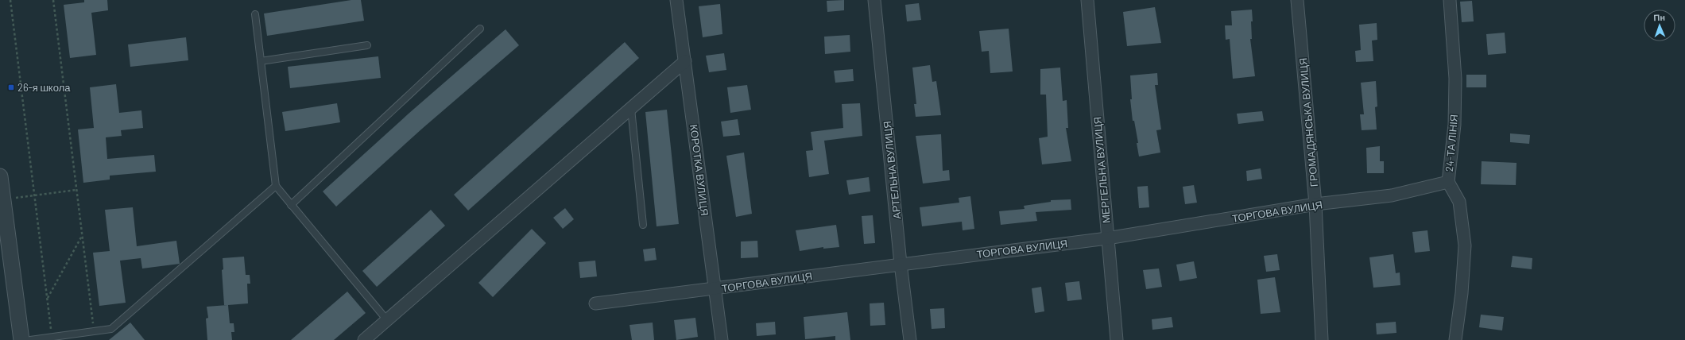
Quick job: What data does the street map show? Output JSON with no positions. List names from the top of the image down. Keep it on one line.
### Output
{"streets":{"street":["ГРОМАДЯНСЬКА ВУЛИЦЯ","24-ТА ЛІНІЯ","КОРОТКА ВУЛИЦЯ","АРТЕЛЬНА ВУЛИЦЯ","МЕРГЕЛЬНА ВУЛИЦЯ","ТОРГОВА ВУЛИЦЯ"]},"crossings":[["ГРОМАДЯНСЬКА ВУЛИЦЯ","ТОРГОВА ВУЛИЦЯ"],["24-ТА ЛІНІЯ","ТОРГОВА ВУЛИЦЯ"],["КОРОТКА ВУЛИЦЯ","ТОРГОВА ВУЛИЦЯ"],["АРТЕЛЬНА ВУЛИЦЯ","ТОРГОВА ВУЛИЦЯ"],["МЕРГЕЛЬНА ВУЛИЦЯ","ТОРГОВА ВУЛИЦЯ"]],"places":{"transit":["26-я школа"]},"north":"top"}
